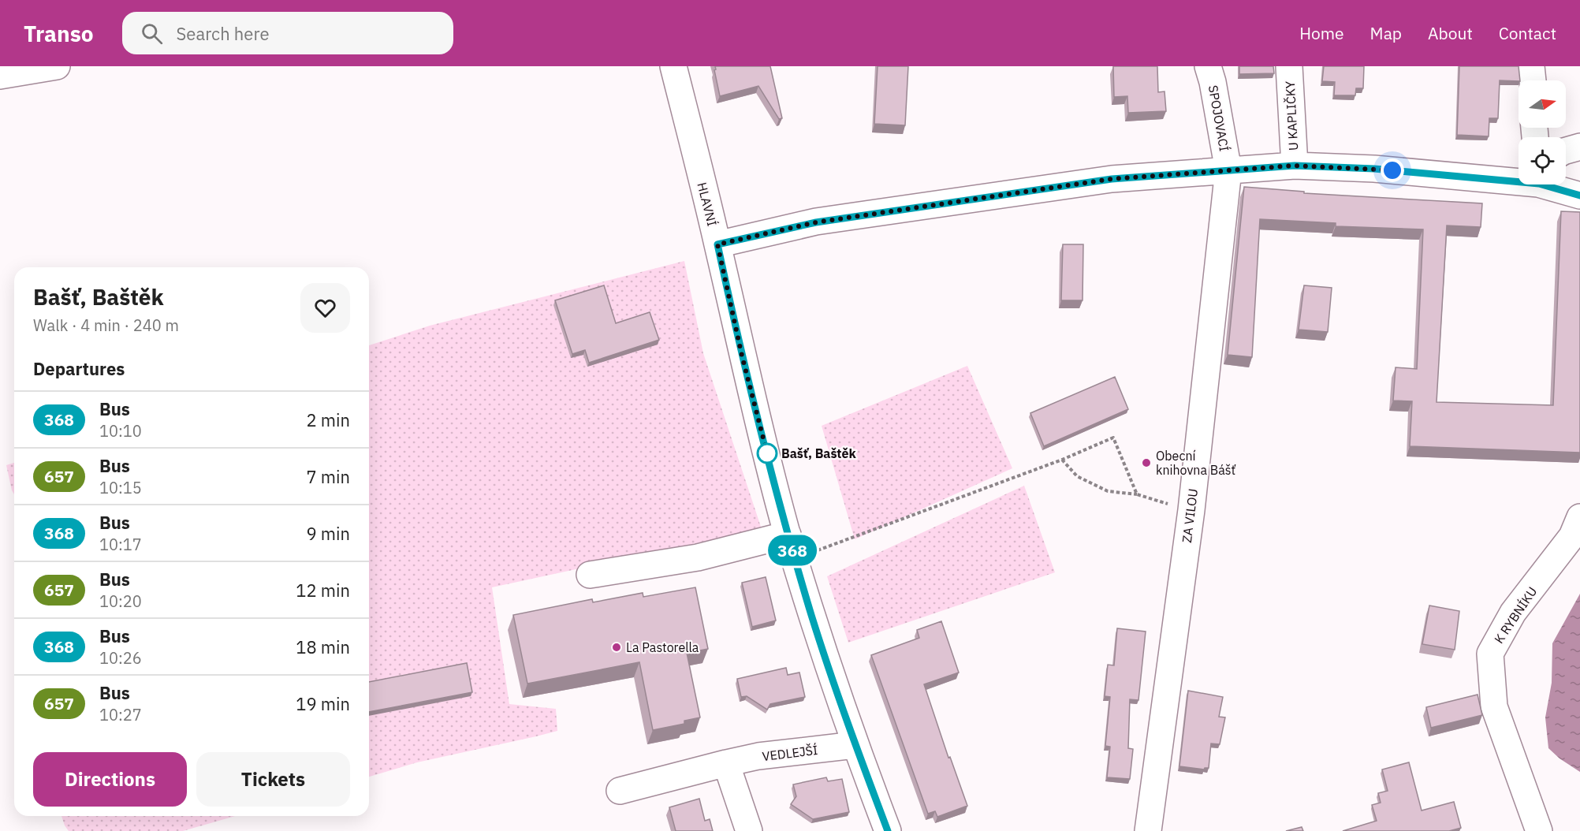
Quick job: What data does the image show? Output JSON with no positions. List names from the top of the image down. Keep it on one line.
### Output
{"streets":{"street":["U KAPLIČKY","SPOJOVACÍ","HLAVNÍ","ZA VILOU","K RYBNÍKU","VEDLEJŠÍ"]},"crossings":[["SPOJOVACÍ","ZA VILOU"],["HLAVNÍ","VEDLEJŠÍ"]],"places":["Bašť, Baštěk","Obecní knihovna Bášť","La Pastorella"],"lines":["bus line 368"],"north":"right","page":{"header":"Transo","search":"Search here","nav":["Home","Map","About","Contact"],"on_map":"368","heading":[["Bašť, Baštěk","Walk · 4 min · 240 m"],"Departures"],"list":[{"mark":"368","name":"Bus","note":"10:10","value":"2 min"},{"mark":"657","name":"Bus","note":"10:15","value":"7 min"},{"mark":"368","name":"Bus","note":"10:17","value":"9 min"},{"mark":"657","name":"Bus","note":"10:20","value":"12 min"},{"mark":"368","name":"Bus","note":"10:26","value":"18 min"},{"mark":"657","name":"Bus","note":"10:27","value":"19 min"}],"buttons":["Directions","Tickets"]}}
